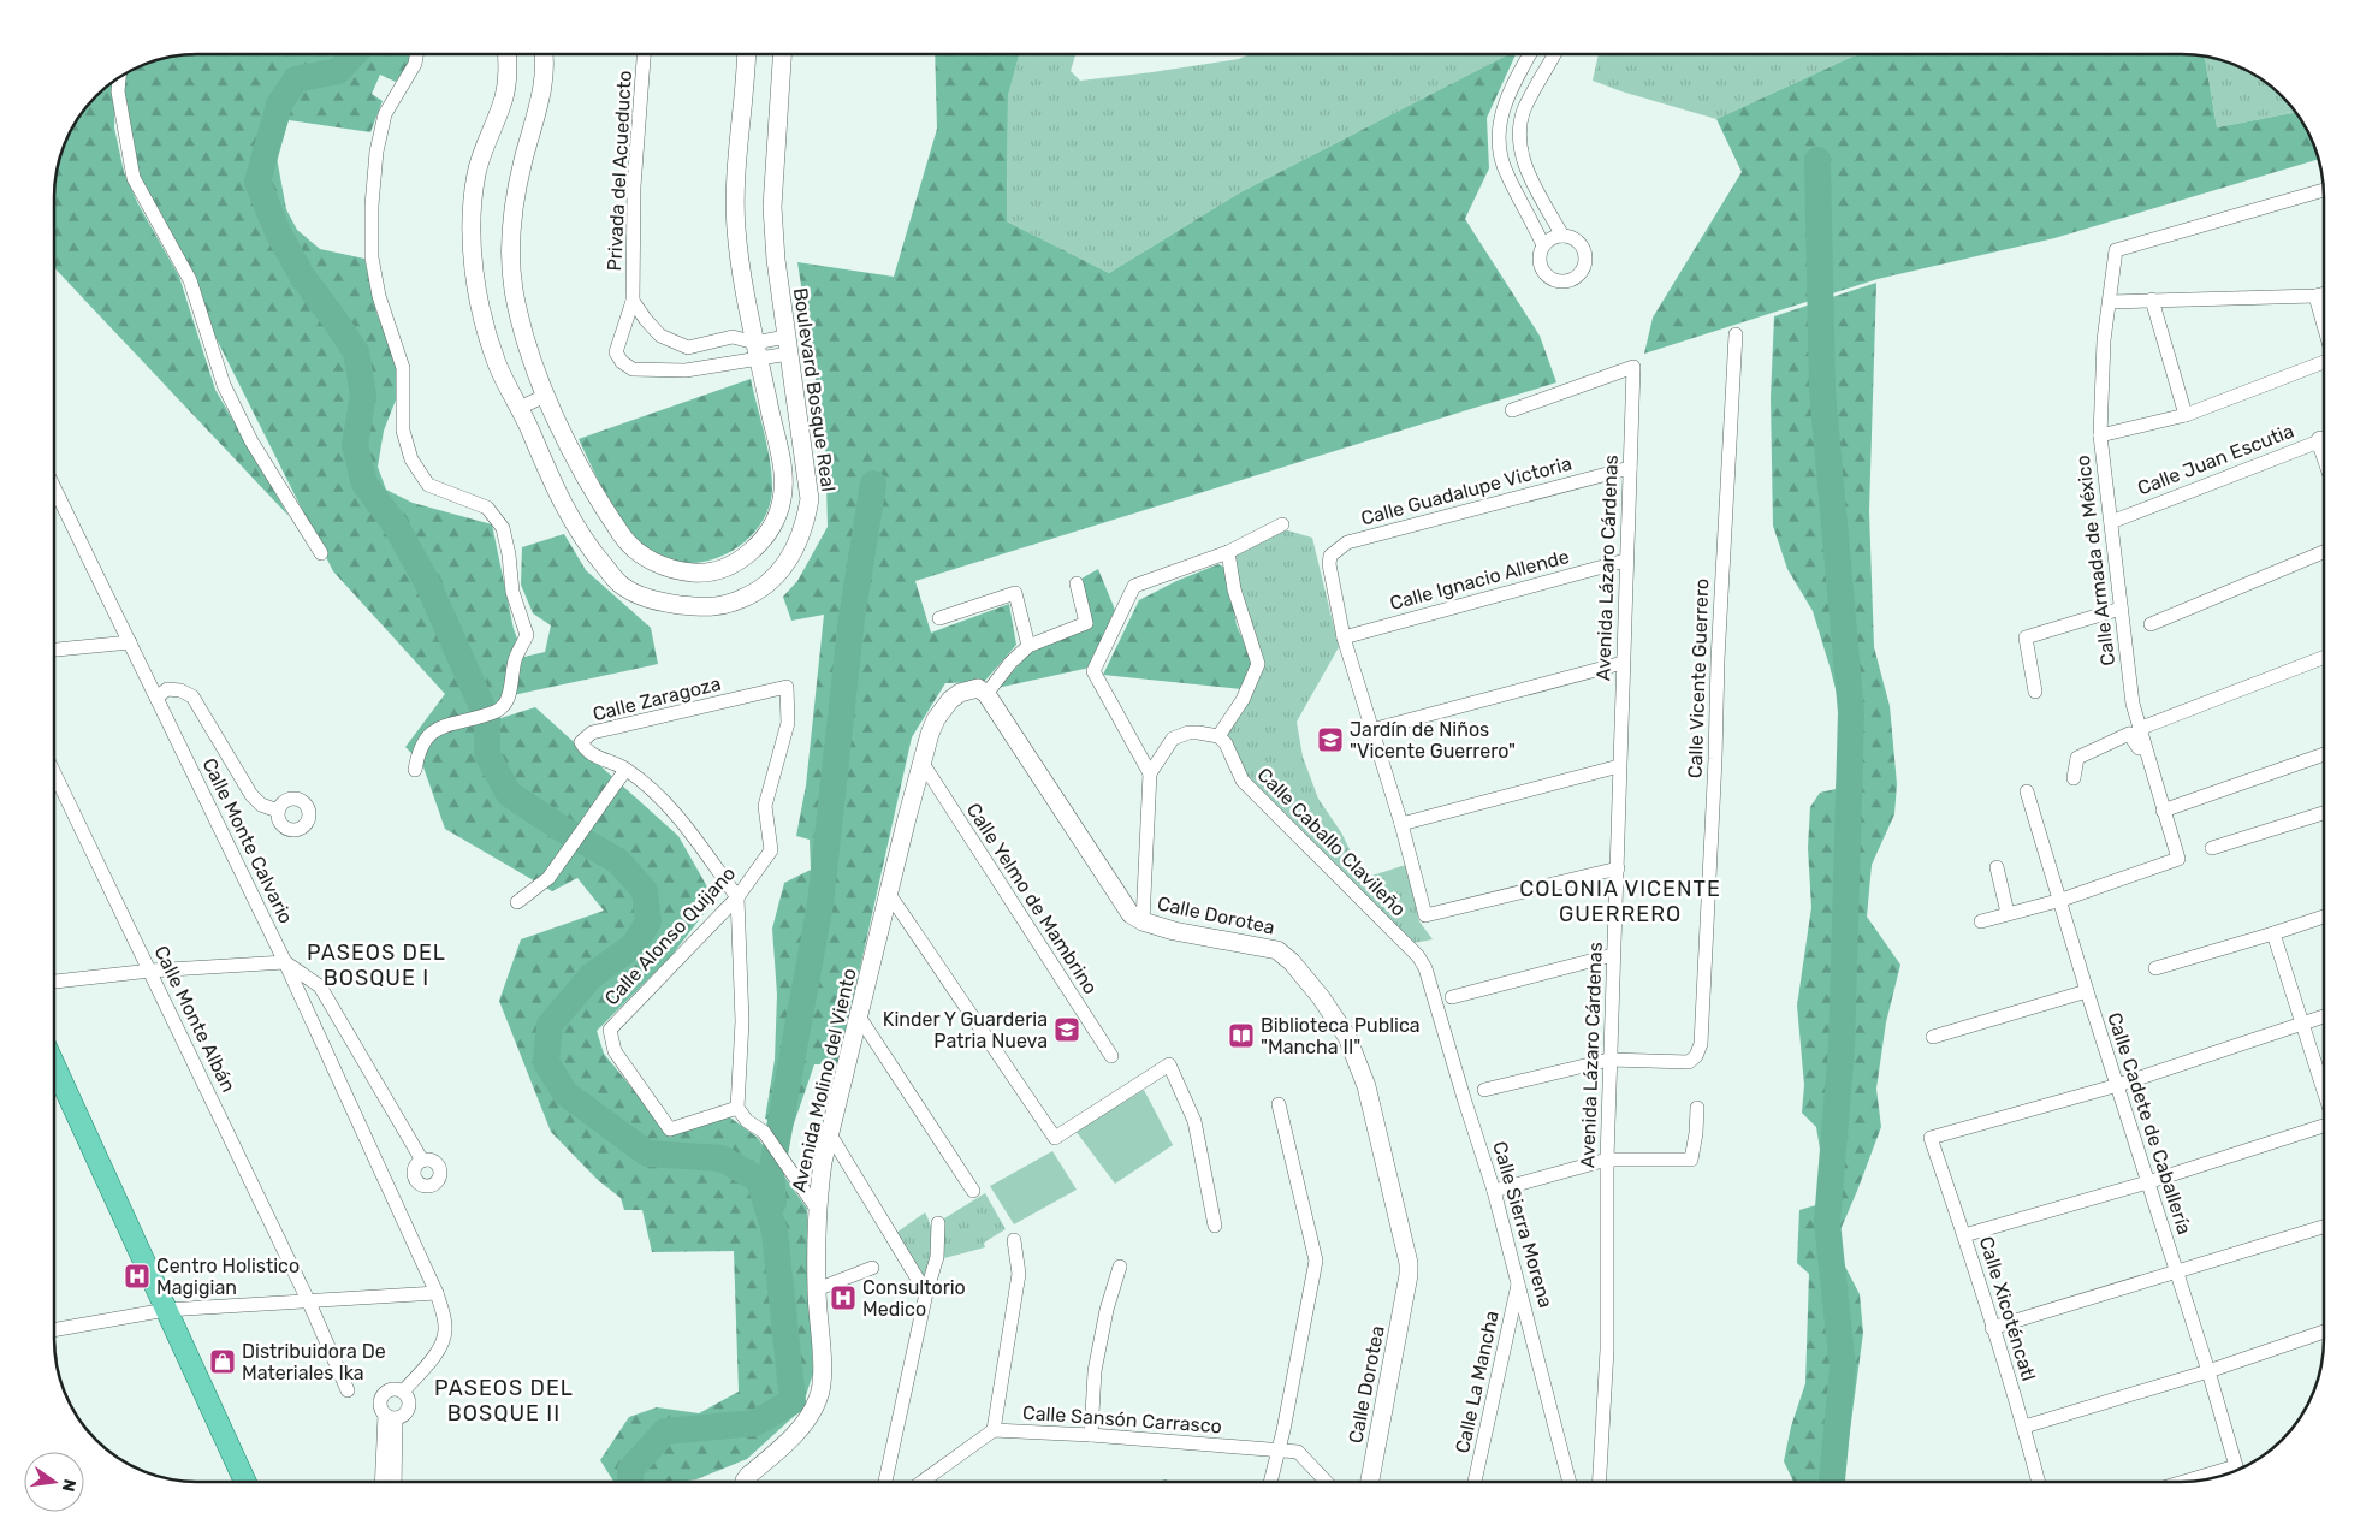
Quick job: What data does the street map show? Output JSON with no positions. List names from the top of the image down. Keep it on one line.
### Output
{"streets":{"street":["Privada del Acueducto","Boulevard Bosque Real","Calle Juan Escutia","Calle Guadalupe Victoria","Calle Armada de México","Avenida Lázaro Cárdenas","Calle Ignacio Allende","Calle Vicente Guerrero","Calle Zaragoza","Calle Monte Calvario","Calle Caballo Clavileño","Calle Yelmo de Mambrino","Calle Dorotea","Calle Alonso Quijano","Calle Monte Albán","Avenida Molino del Viento","Calle Cadete de Caballería","Calle Sierra Morena","Calle Xicoténcatl","Calle La Mancha","Calle Sansón Carrasco"]},"crossings":[["Privada del Acueducto","Boulevard Bosque Real"],["Calle Juan Escutia","Calle Armada de México"],["Calle Guadalupe Victoria","Avenida Lázaro Cárdenas"],["Calle Guadalupe Victoria","Calle Ignacio Allende"],["Calle Armada de México","Calle Cadete de Caballería"],["Avenida Lázaro Cárdenas","Calle Ignacio Allende"],["Avenida Lázaro Cárdenas","Calle Vicente Guerrero"],["Calle Zaragoza","Calle Alonso Quijano"],["Calle Caballo Clavileño","Calle Sierra Morena"],["Calle Yelmo de Mambrino","Avenida Molino del Viento"],["Calle Dorotea","Avenida Molino del Viento"],["Calle Cadete de Caballería","Calle Xicoténcatl"],["Calle Sierra Morena","Calle La Mancha"]],"districts":["COLONIA VICENTE GUERRERO","PASEOS DEL BOSQUE I","PASEOS DEL BOSQUE II"],"places":{"school or university":["Jardín de Niños \"Vicente Guerrero\"","Kinder Y Guarderia Patria Nueva"],"library":["Biblioteca Publica \"Mancha II\""],"hospital":["Centro Holistico Magigian","Consultorio Medico"],"shop":["Distribuidora De Materiales Ika"]},"north":"right"}
